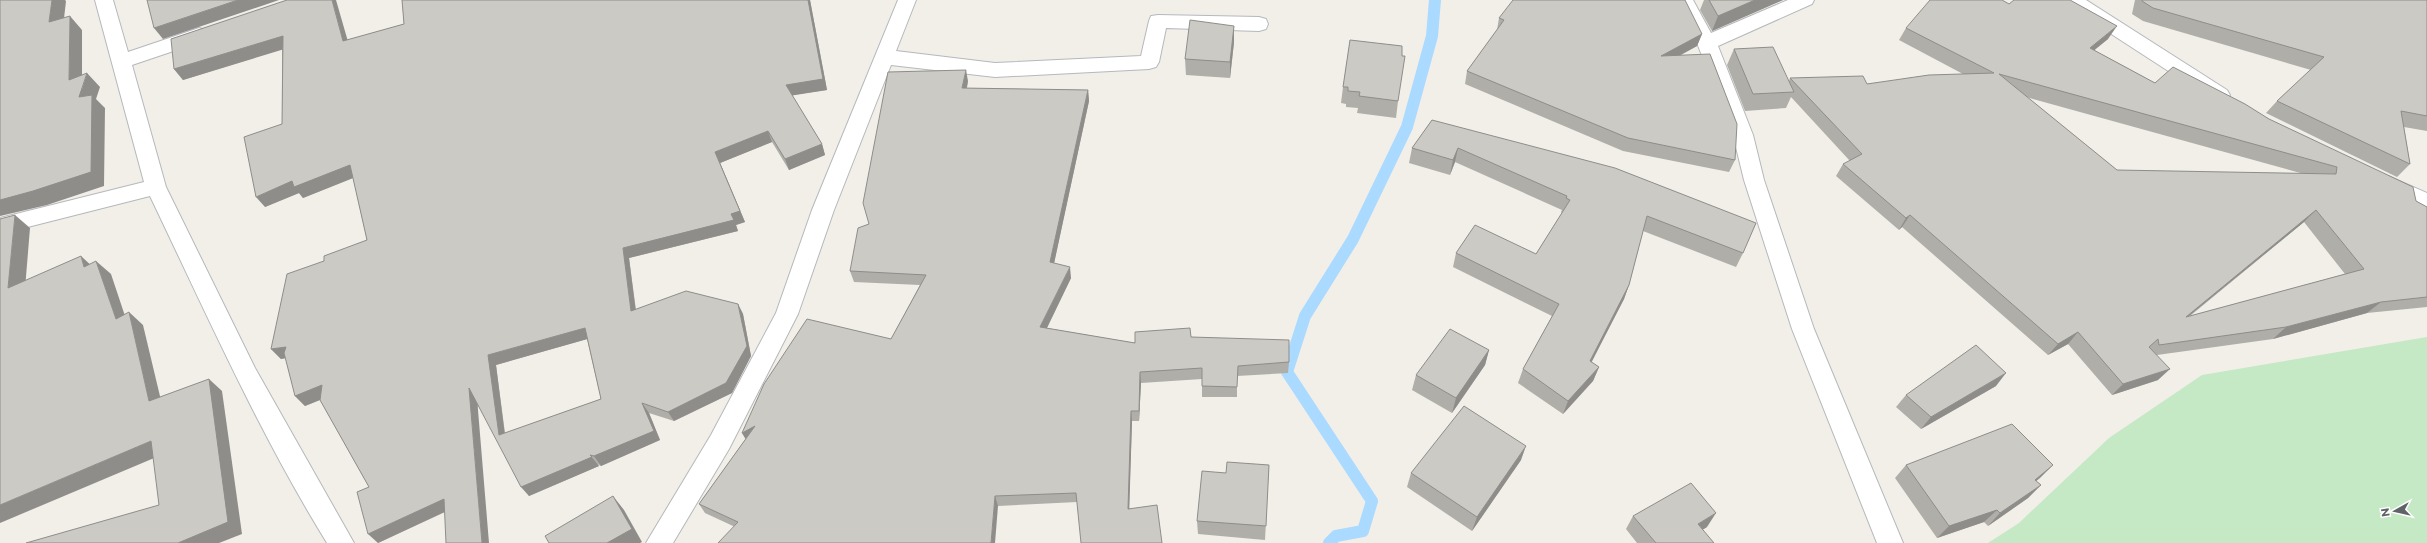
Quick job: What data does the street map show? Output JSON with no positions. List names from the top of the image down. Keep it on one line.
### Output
{"north":"left"}
